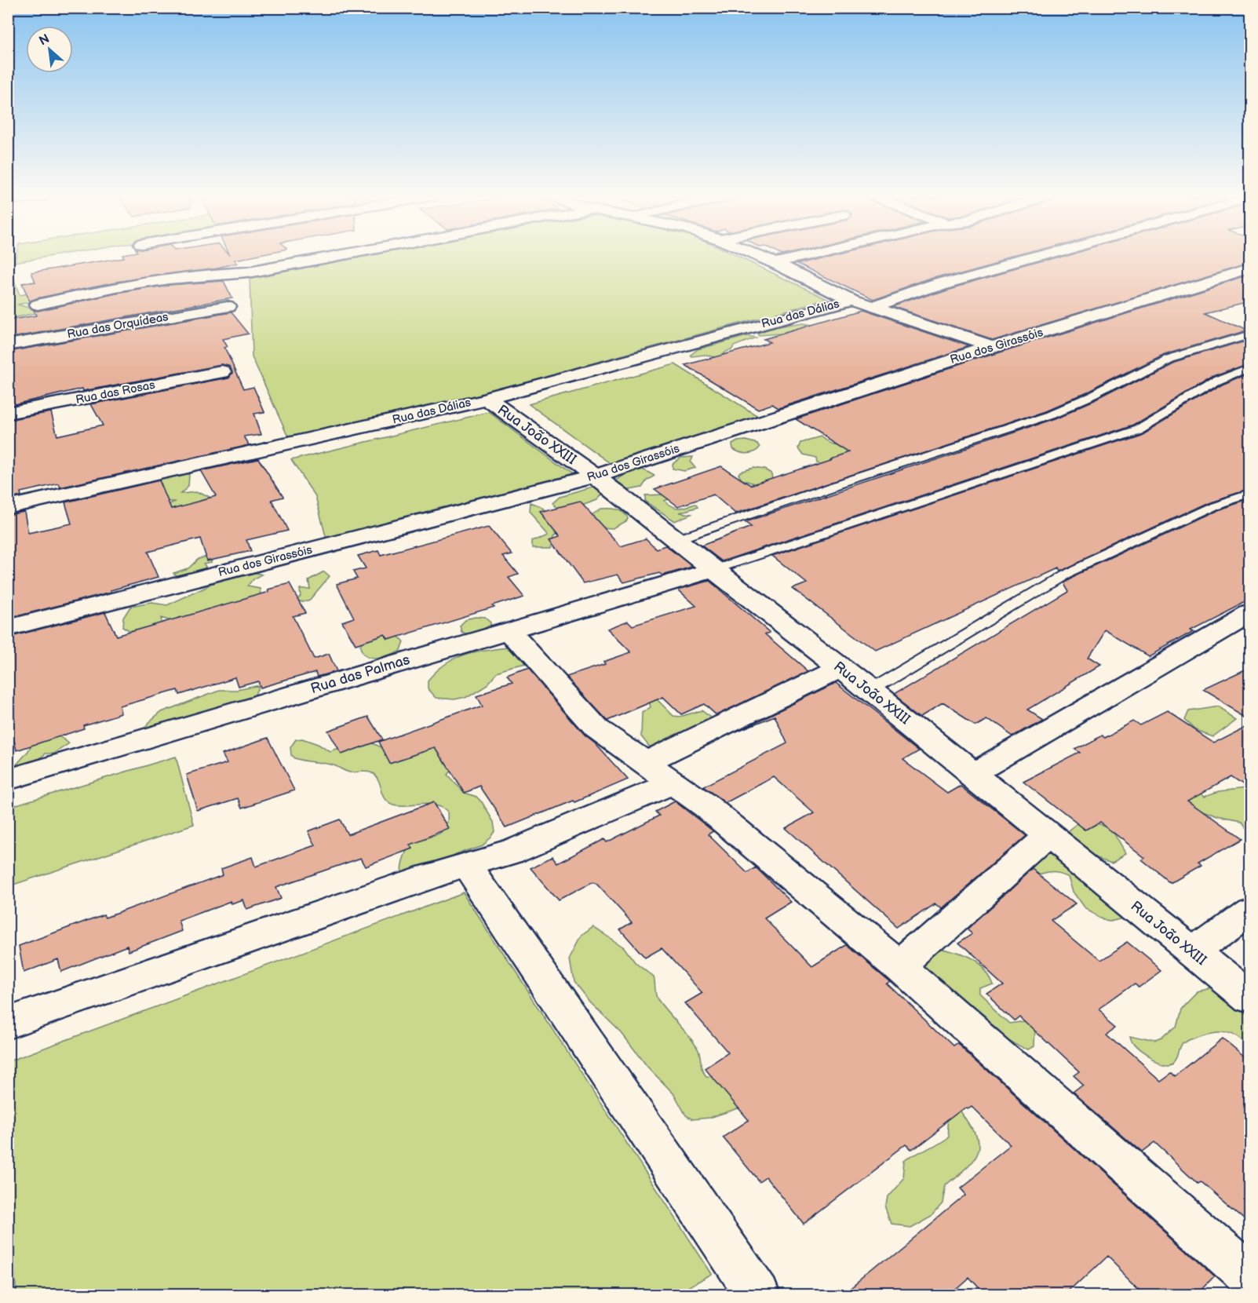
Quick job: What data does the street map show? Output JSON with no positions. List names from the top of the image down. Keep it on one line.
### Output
{"streets":{"street":["Rua das Dálias","Rua das Orquídeas","Rua dos Girassóis","Rua das Rosas","Rua João XXIII","Rua das Palmas"]},"crossings":[["Rua das Dálias","Rua João XXIII"],["Rua dos Girassóis","Rua João XXIII"],["Rua João XXIII","Rua das Palmas"]],"north":"top left"}
